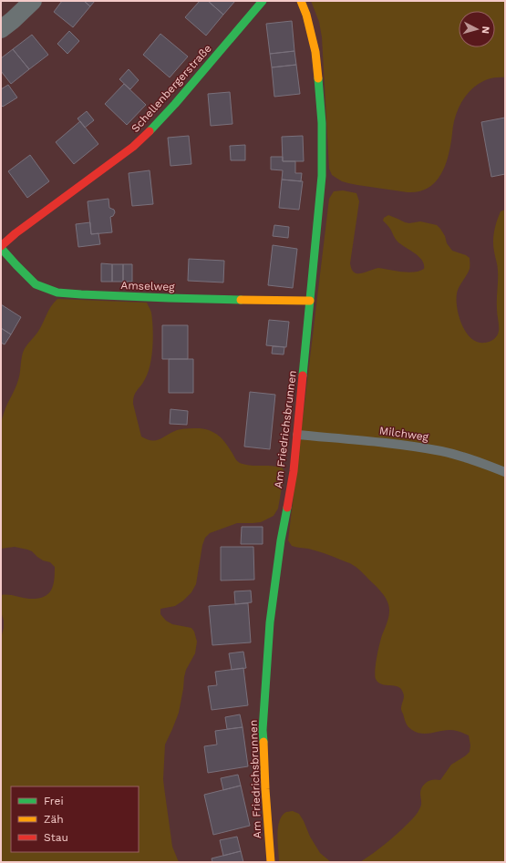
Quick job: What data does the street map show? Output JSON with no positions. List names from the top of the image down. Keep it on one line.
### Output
{"streets":{"street":["Schellenbergerstraße","Amselweg","Am Friedrichsbrunnen"],"lane":["Milchweg"]},"crossings":[["Schellenbergerstraße","Amselweg"],["Amselweg","Am Friedrichsbrunnen"],["Am Friedrichsbrunnen","Milchweg"]],"legend":["Frei","Zäh","Stau"],"north":"right"}
